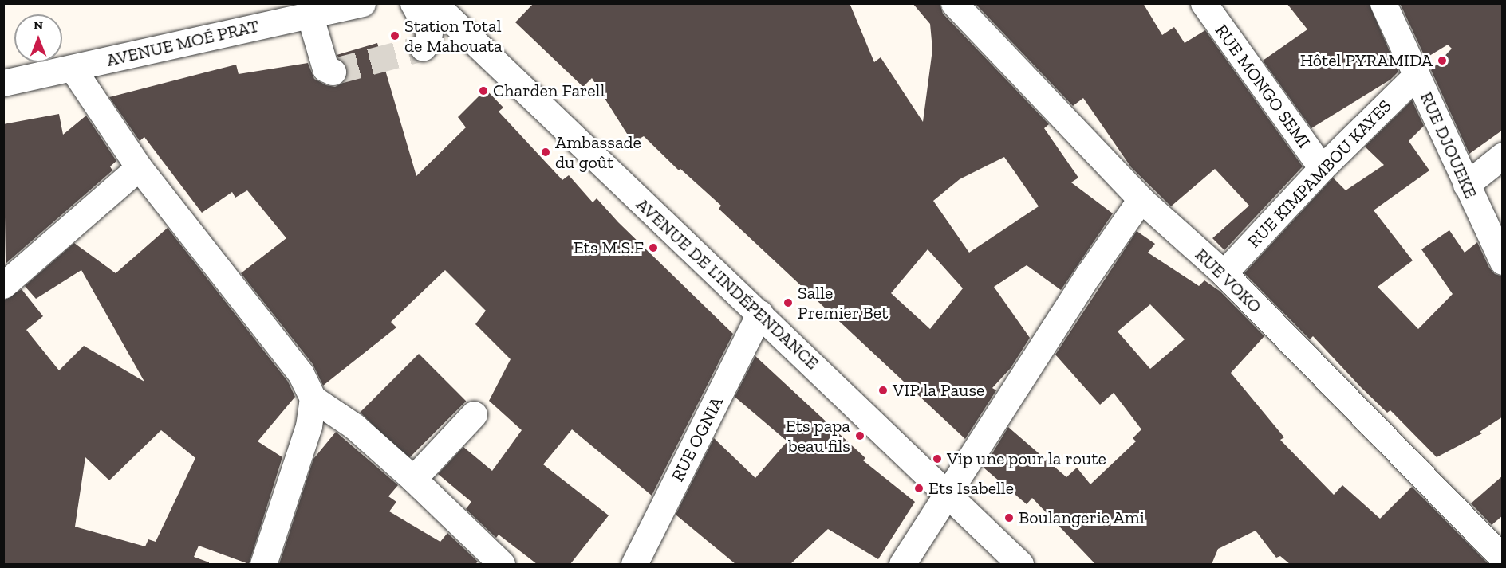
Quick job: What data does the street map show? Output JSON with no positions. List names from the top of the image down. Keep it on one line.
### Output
{"streets":{"street":["AVENUE MOÉ PRAT","RUE MONGO SEMI","RUE DJOUEKE","RUE KIMPAMBOU KAYES","RUE VOKO","AVENUE DE L'INDÉPENDANCE","RUE OGNIA"]},"crossings":[["RUE MONGO SEMI","RUE KIMPAMBOU KAYES"],["RUE DJOUEKE","RUE KIMPAMBOU KAYES"],["RUE KIMPAMBOU KAYES","RUE VOKO"],["AVENUE DE L'INDÉPENDANCE","RUE OGNIA"]],"places":["Station Total de Mahouata","Hôtel PYRAMIDA","Charden Farell","Ambassade du goût","Ets M.S.F","Salle Premier Bet","VIP la Pause","Ets papa beau fils","Vip une pour la route","Ets Isabelle","Boulangerie Ami"],"north":"top"}
